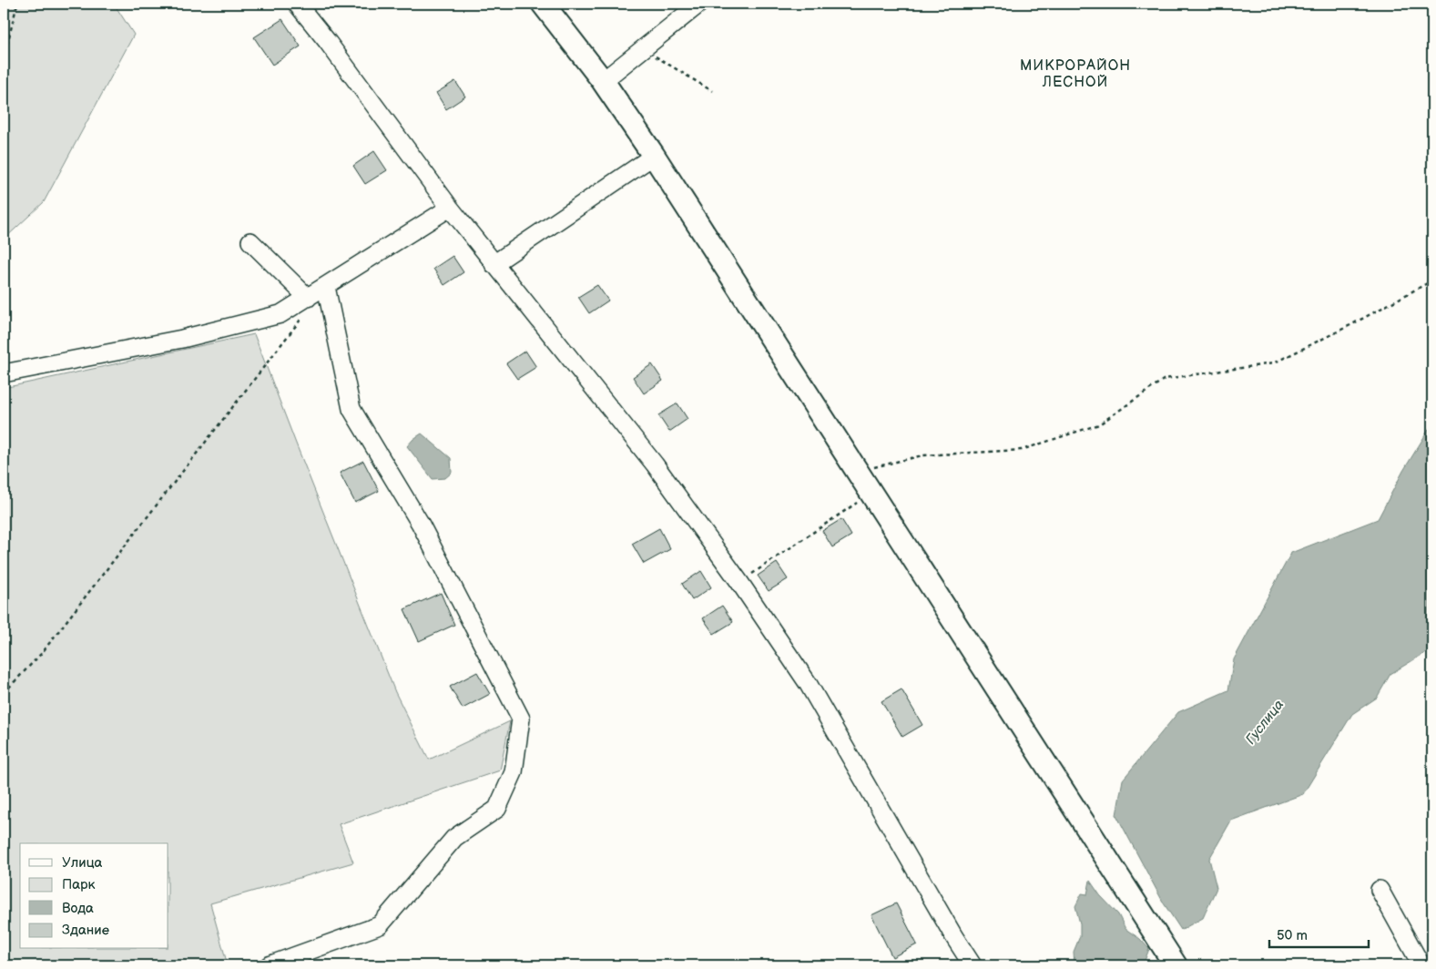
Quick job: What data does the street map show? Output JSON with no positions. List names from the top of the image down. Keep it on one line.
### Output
{"districts":["МИКРОРАЙОН ЛЕСНОЙ"],"water":["Гуслица"],"legend":["Улица","Парк","Вода","Здание"],"scale_bar":"50 m"}
